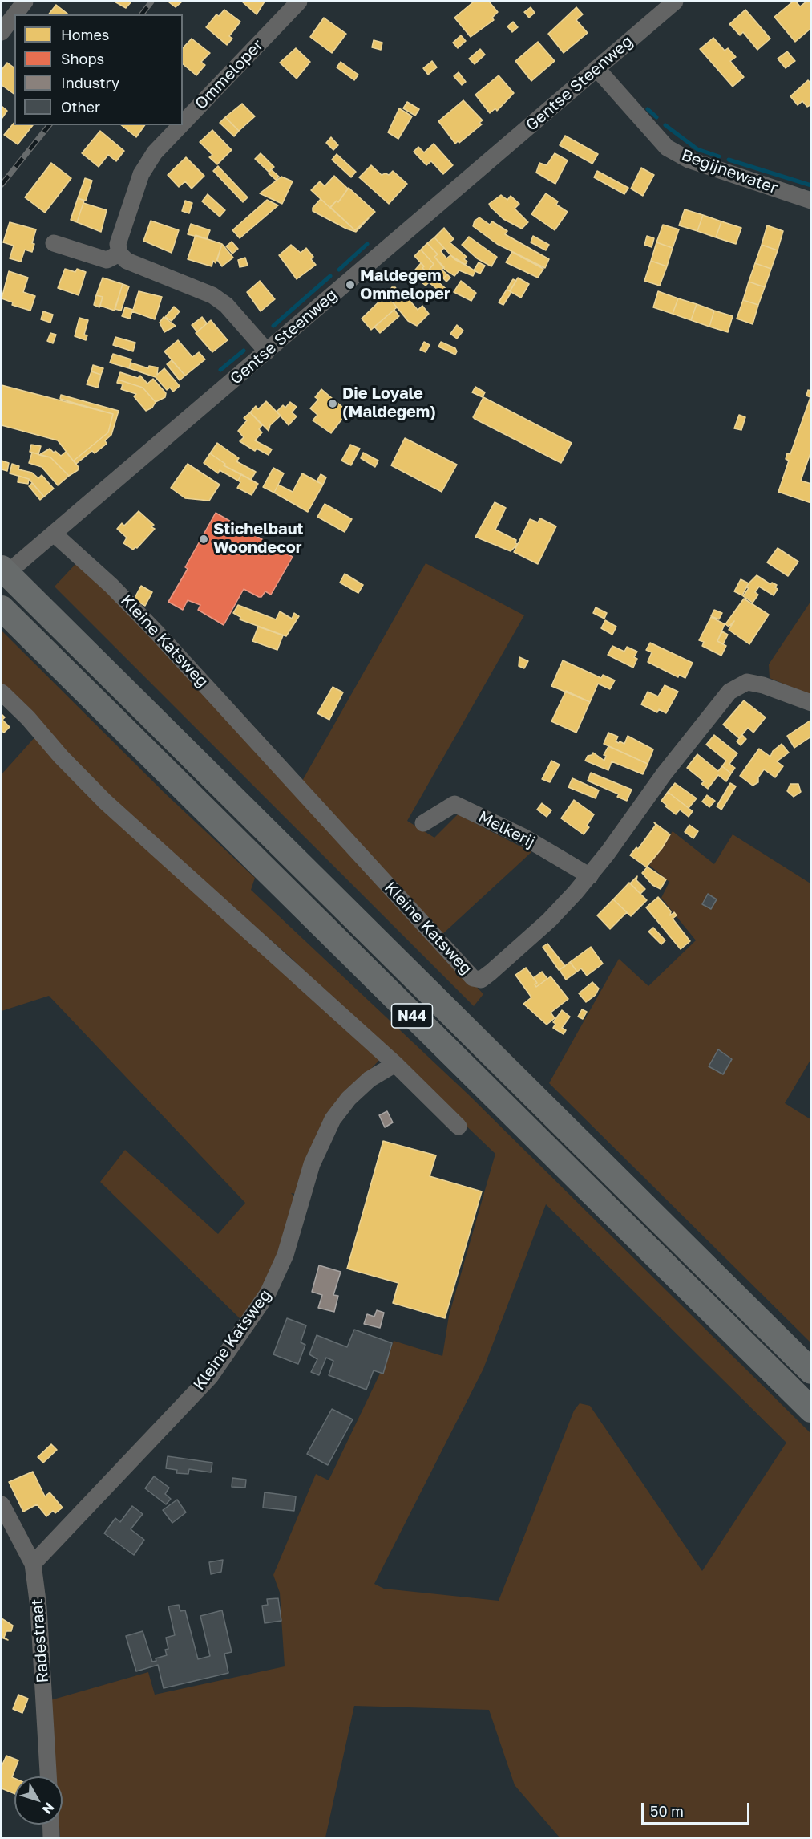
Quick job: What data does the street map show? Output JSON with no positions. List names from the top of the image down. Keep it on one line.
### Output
{"streets":{"highway":["N44"],"street":["Ommeloper","Gentse Steenweg","Begijnewater","Kleine Katsweg","Melkerij","Radestraat"]},"crossings":[["Gentse Steenweg","Begijnewater"],["Gentse Steenweg","Kleine Katsweg"],["Kleine Katsweg","Melkerij"],["Kleine Katsweg","Radestraat"]],"places":["Maldegem Ommeloper","Die Loyale (Maldegem)","Stichelbaut Woondecor"],"legend":["Homes","Shops","Industry","Other"],"scale_bar":"50 m","north":"bottom right"}
